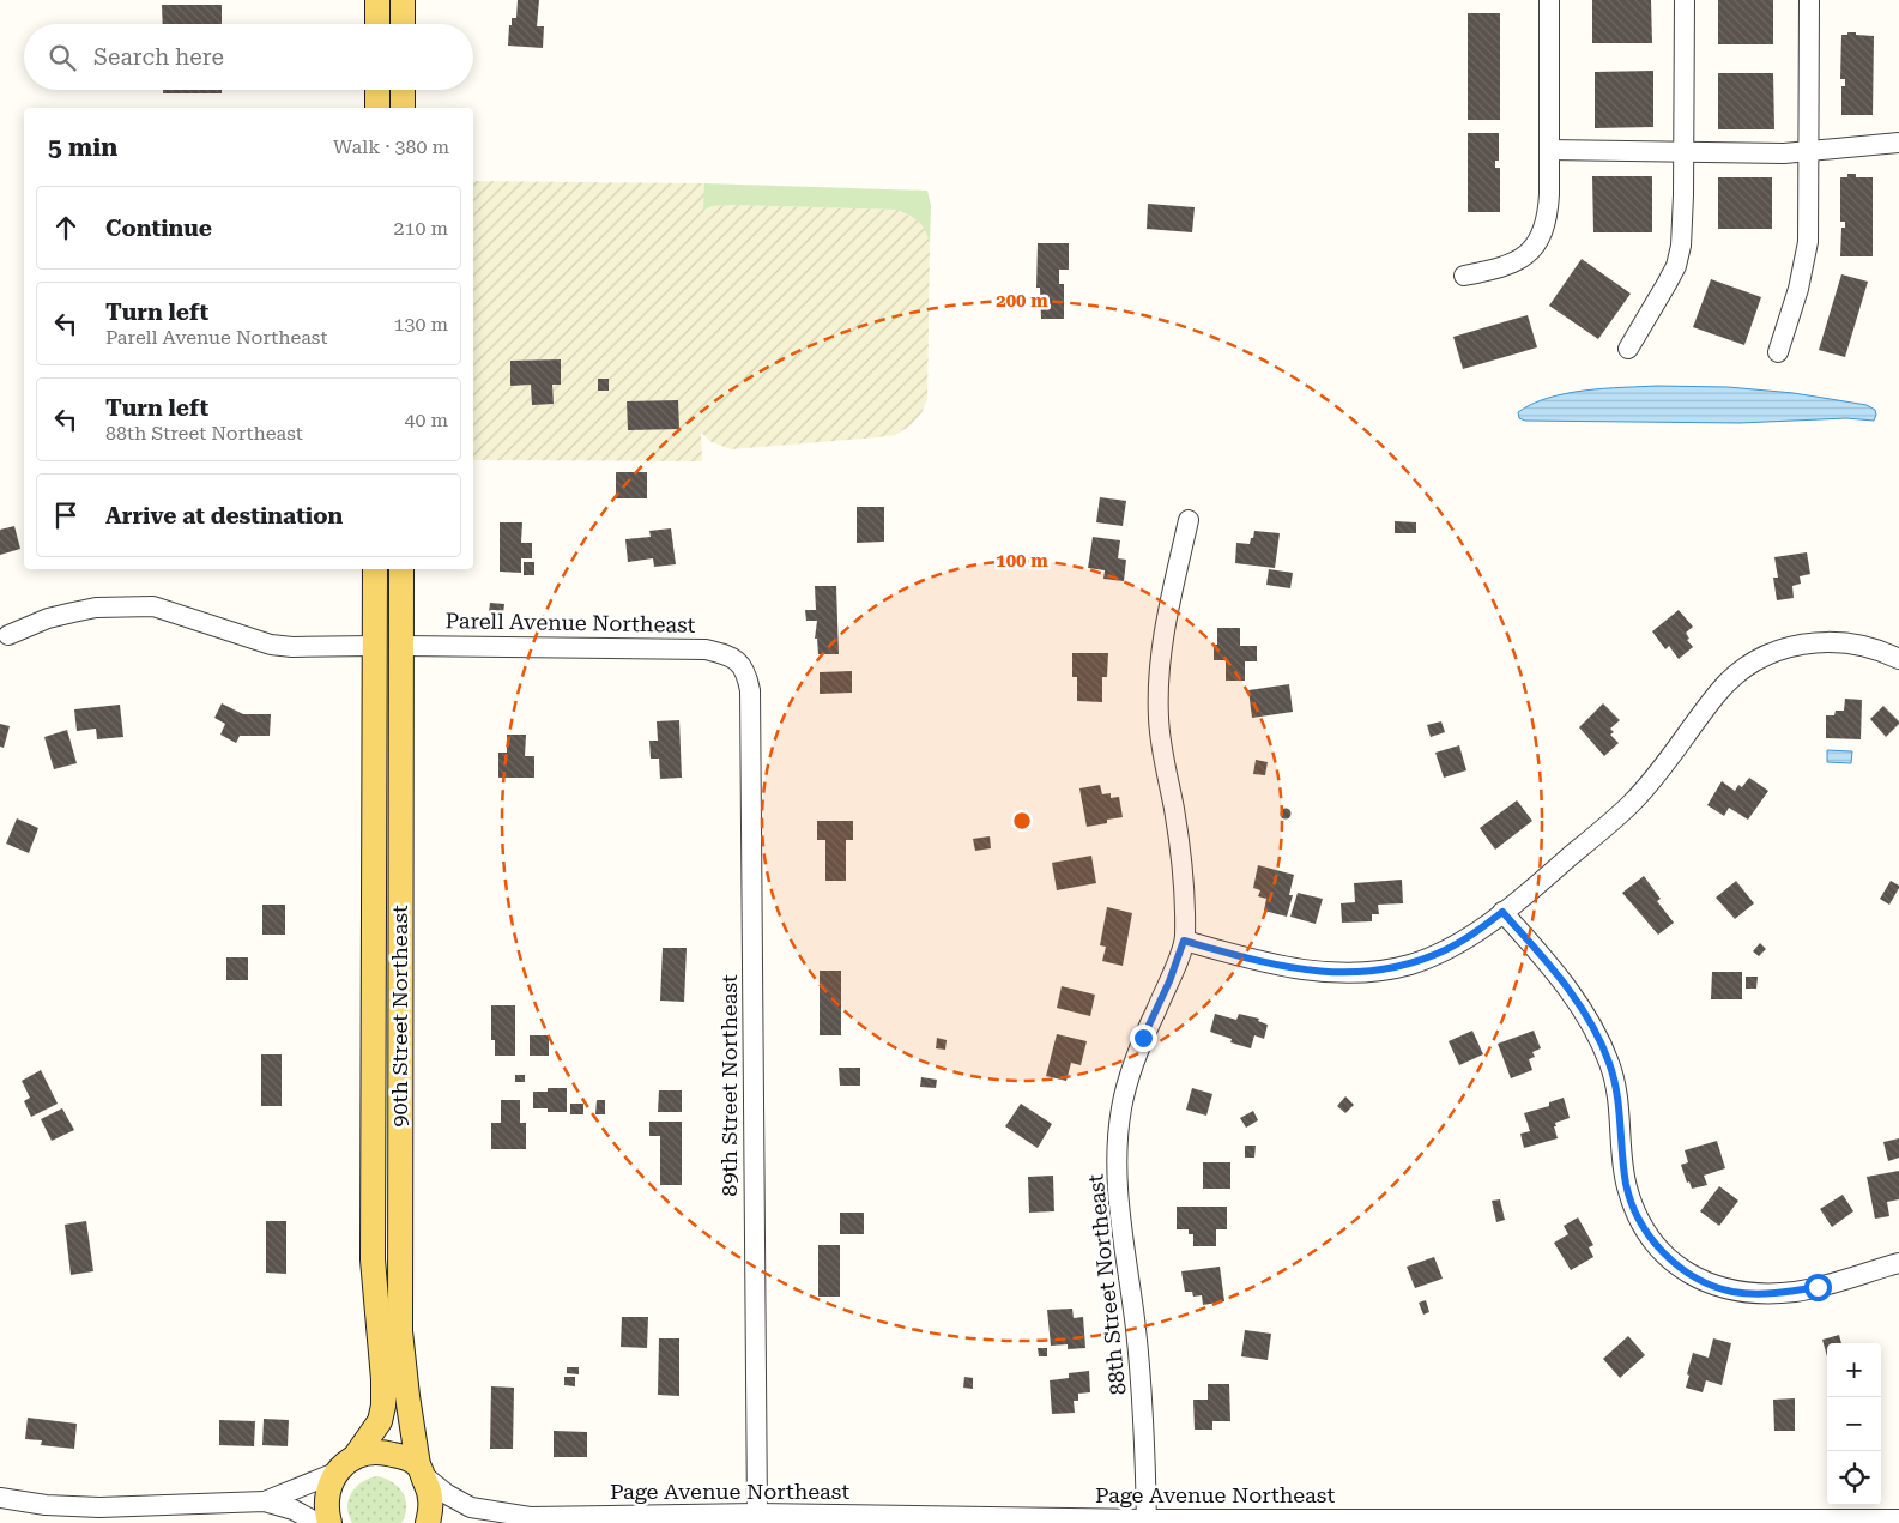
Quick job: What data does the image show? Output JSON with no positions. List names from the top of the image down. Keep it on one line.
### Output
{"streets":{"main road":["90th Street Northeast"],"street":["Parell Avenue Northeast","89th Street Northeast","88th Street Northeast","Page Avenue Northeast"]},"crossings":[["Parell Avenue Northeast","90th Street Northeast"],["Parell Avenue Northeast","89th Street Northeast"],["90th Street Northeast","Page Avenue Northeast"],["89th Street Northeast","Page Avenue Northeast"],["88th Street Northeast","Page Avenue Northeast"]],"page":{"search":"Search here","heading":["5 min","Walk · 380 m"],"list":[["Continue","210 m"],["Turn left","Parell Avenue Northeast","130 m"],["Turn left","88th Street Northeast","40 m"],"Arrive at destination"],"map_buttons":["+","−"]},"rings":["200 m","100 m"]}
